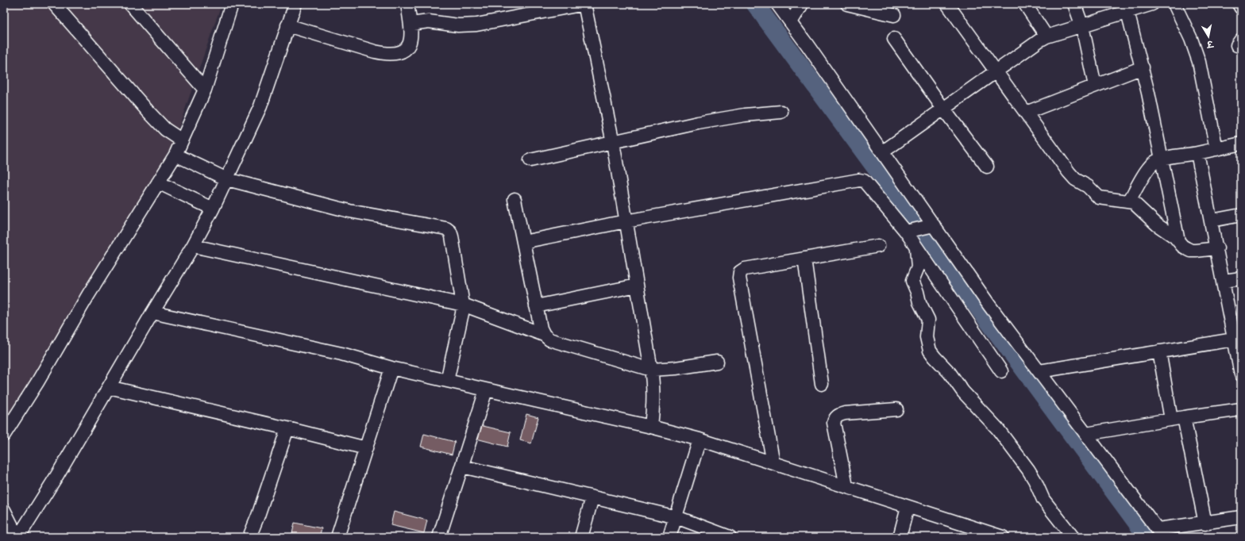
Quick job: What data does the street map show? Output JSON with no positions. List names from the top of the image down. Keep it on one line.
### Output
{"north":"bottom"}
